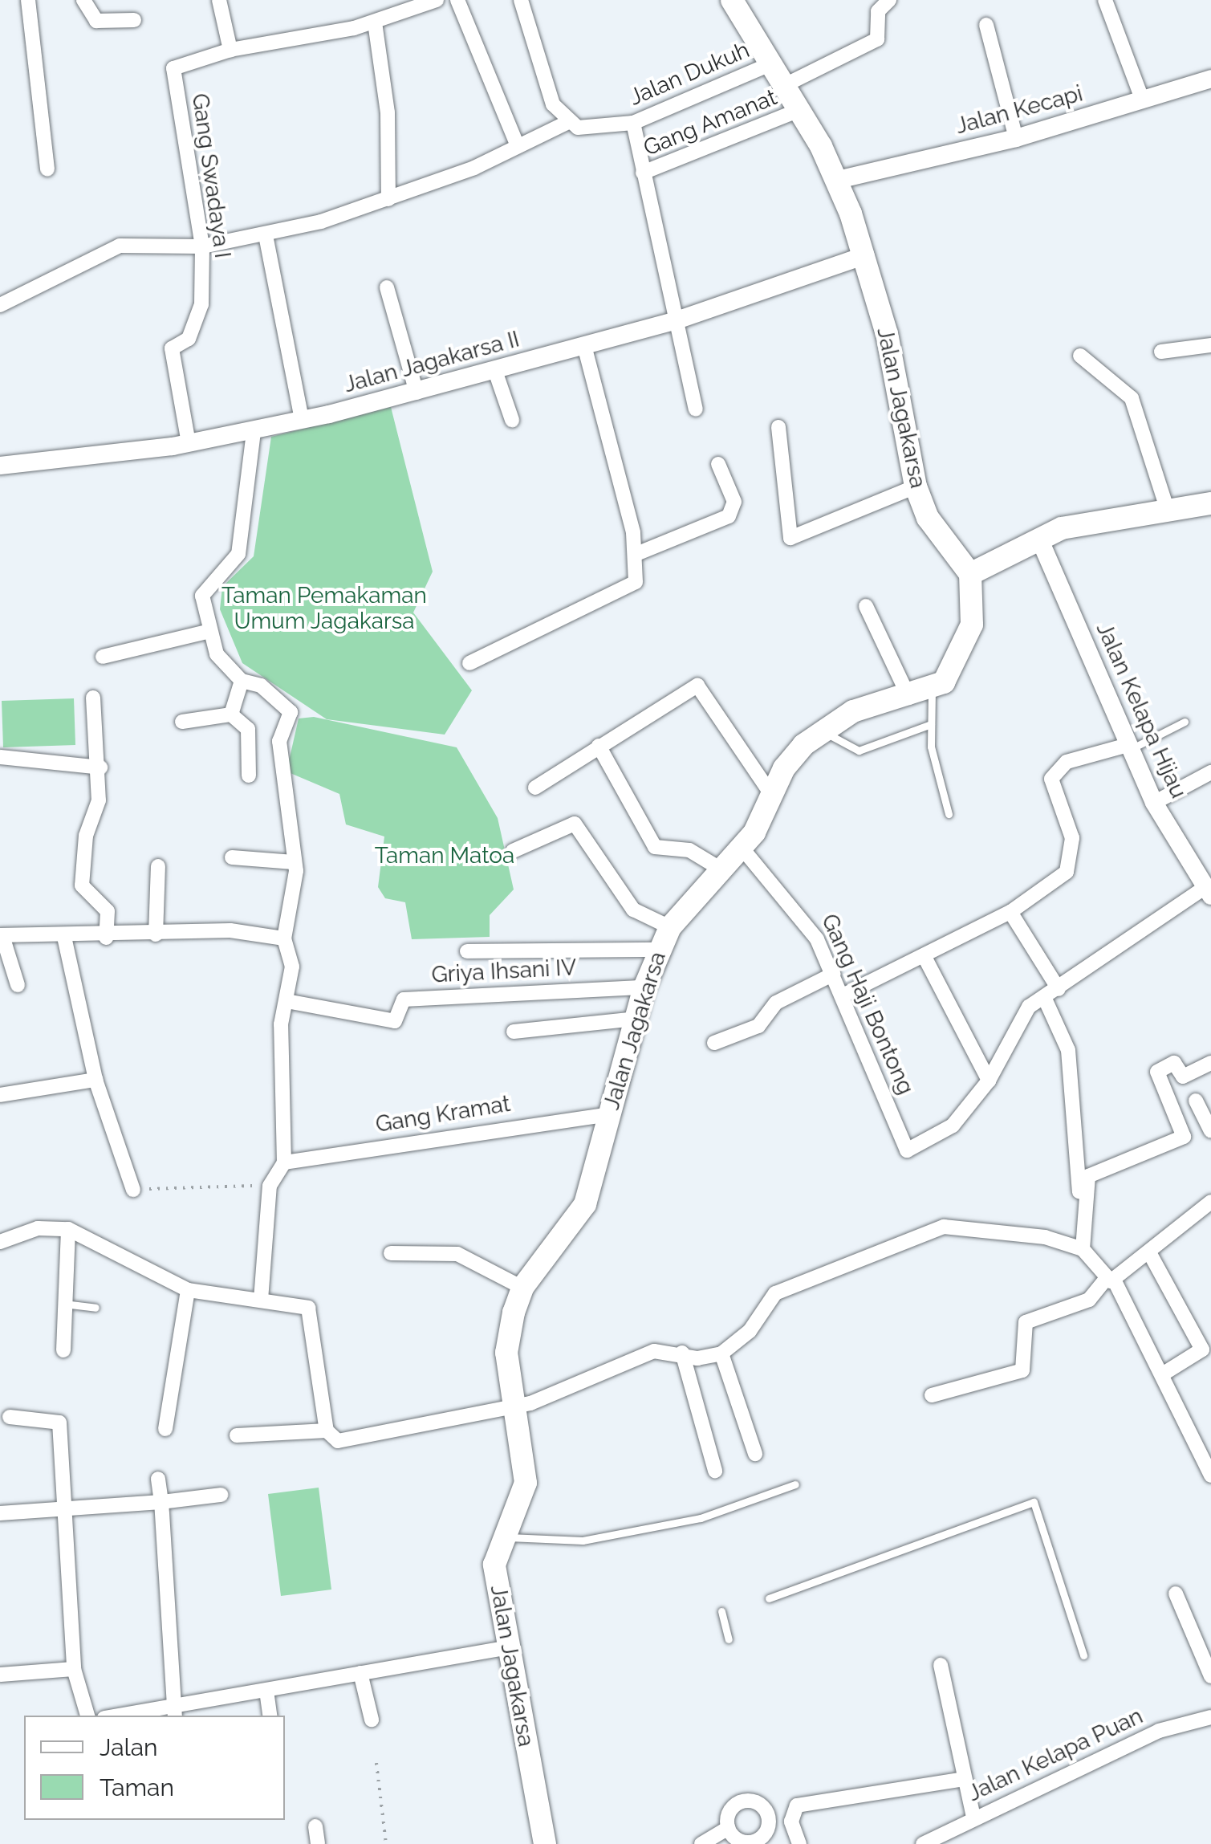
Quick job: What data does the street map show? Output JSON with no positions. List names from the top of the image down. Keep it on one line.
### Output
{"streets":{"main road":["Jalan Jagakarsa"],"street":["Jalan Dukuh","Jalan Kecapi","Gang Amanat","Gang Swadaya I","Jalan Jagakarsa II","Jalan Kelapa Hijau","Griya Ihsani IV","Gang Haji Bontong","Gang Kramat","Jalan Kelapa Puan"]},"crossings":[["Jalan Dukuh","Jalan Jagakarsa"],["Jalan Kecapi","Jalan Jagakarsa"],["Gang Amanat","Jalan Jagakarsa II"],["Gang Amanat","Jalan Jagakarsa"],["Gang Swadaya I","Jalan Jagakarsa II"],["Jalan Jagakarsa II","Jalan Jagakarsa"],["Jalan Jagakarsa","Griya Ihsani IV"],["Jalan Jagakarsa","Gang Haji Bontong"],["Jalan Jagakarsa","Gang Kramat"]],"parks":["Taman Pemakaman Umum Jagakarsa","Taman Matoa"],"legend":["Jalan","Taman"]}
